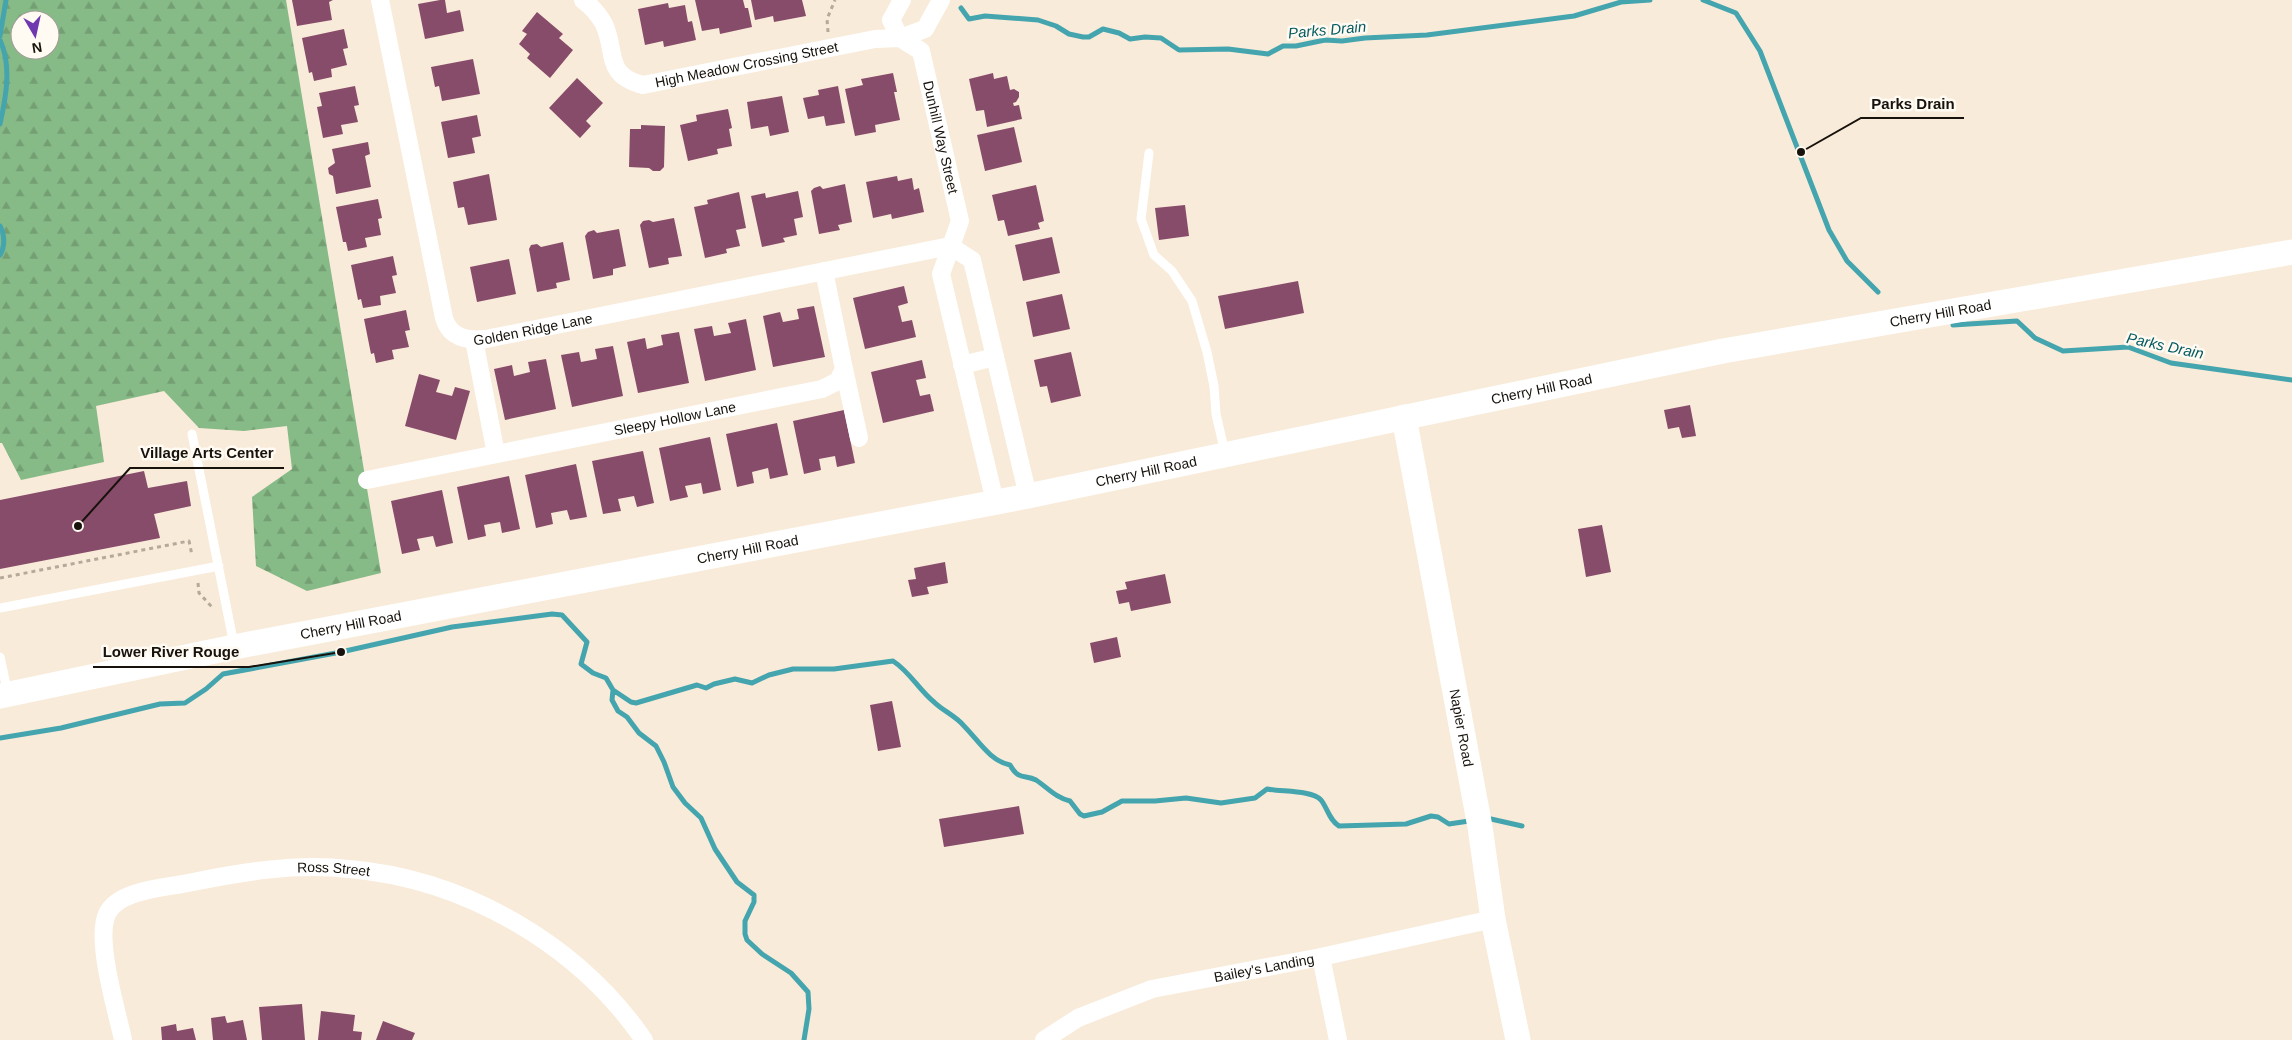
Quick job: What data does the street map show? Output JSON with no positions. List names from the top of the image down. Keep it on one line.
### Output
{"streets":{"street":["High Meadow Crossing Street","Dunhill Way Street","Cherry Hill Road","Golden Ridge Lane","Sleepy Hollow Lane","Napier Road","Ross Street","Bailey's Landing"]},"crossings":[["High Meadow Crossing Street","Dunhill Way Street"],["Dunhill Way Street","Cherry Hill Road"],["Dunhill Way Street","Golden Ridge Lane"],["Cherry Hill Road","Napier Road"],["Napier Road","Bailey's Landing"]],"water":["Parks Drain"],"places":["Parks Drain","Village Arts Center","Lower River Rouge"],"north":"bottom"}
